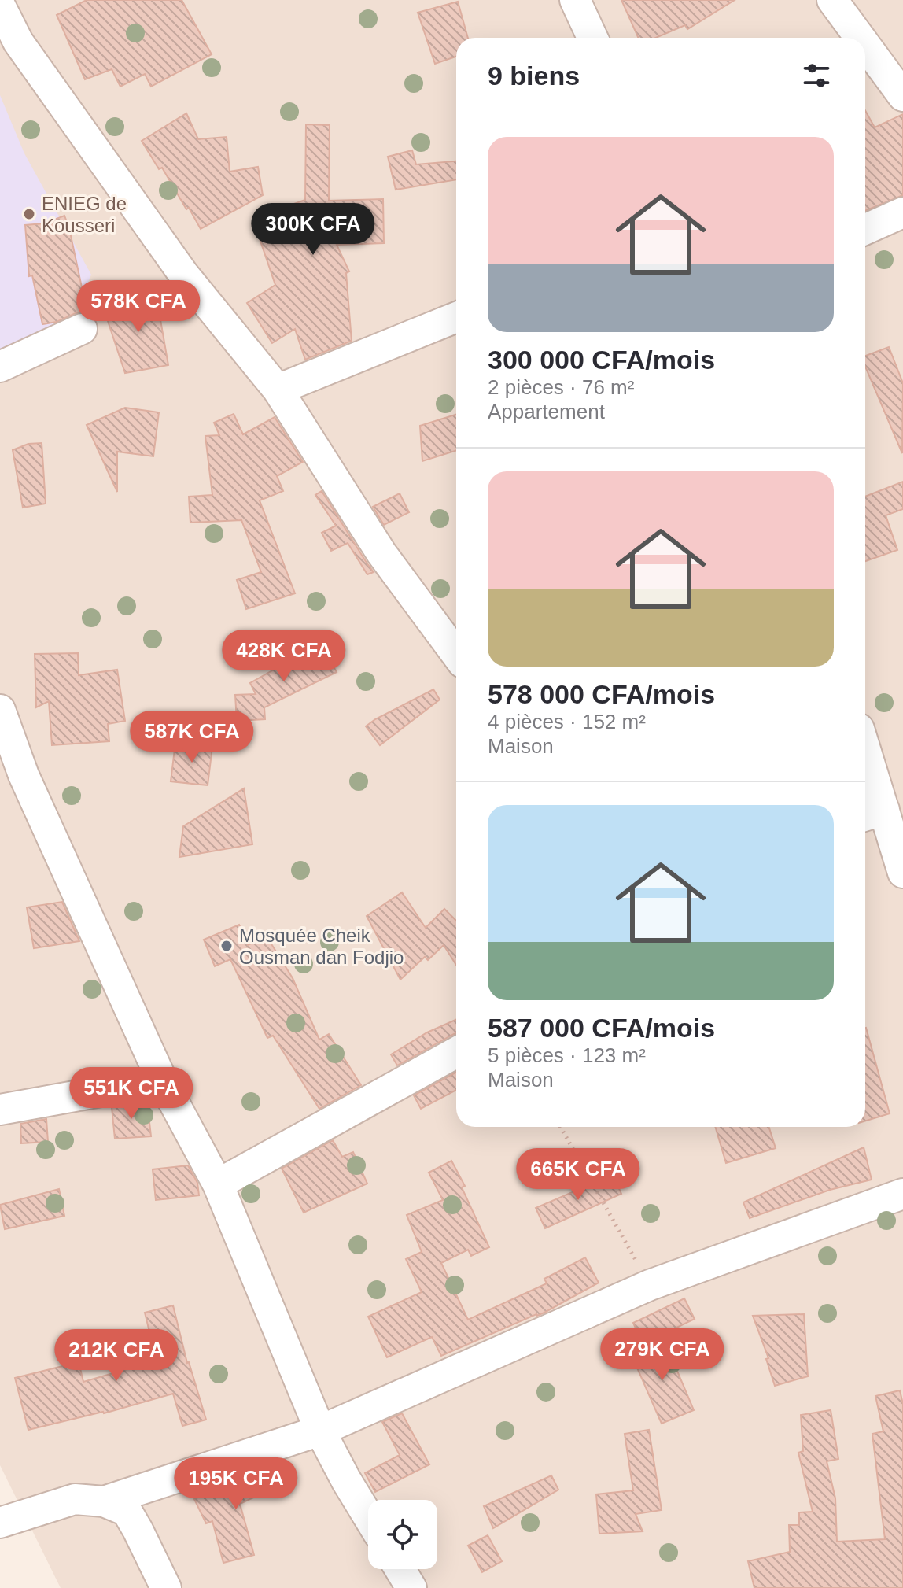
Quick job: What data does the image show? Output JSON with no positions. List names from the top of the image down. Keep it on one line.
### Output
{"places":["ENIEG de Kousseri","Mosquée Cheik Ousman dan Fodjio"],"page":{"heading":"9 biens","list":[{"name":"300 000 CFA/mois","note":"2 pièces · 76 m² · Appartement"},{"name":"578 000 CFA/mois","note":"4 pièces · 152 m² · Maison"},{"name":"587 000 CFA/mois","note":"5 pièces · 123 m² · Maison"}],"price":["300K CFA","578K CFA","428K CFA","587K CFA","551K CFA","665K CFA","279K CFA","212K CFA","195K CFA"]}}
